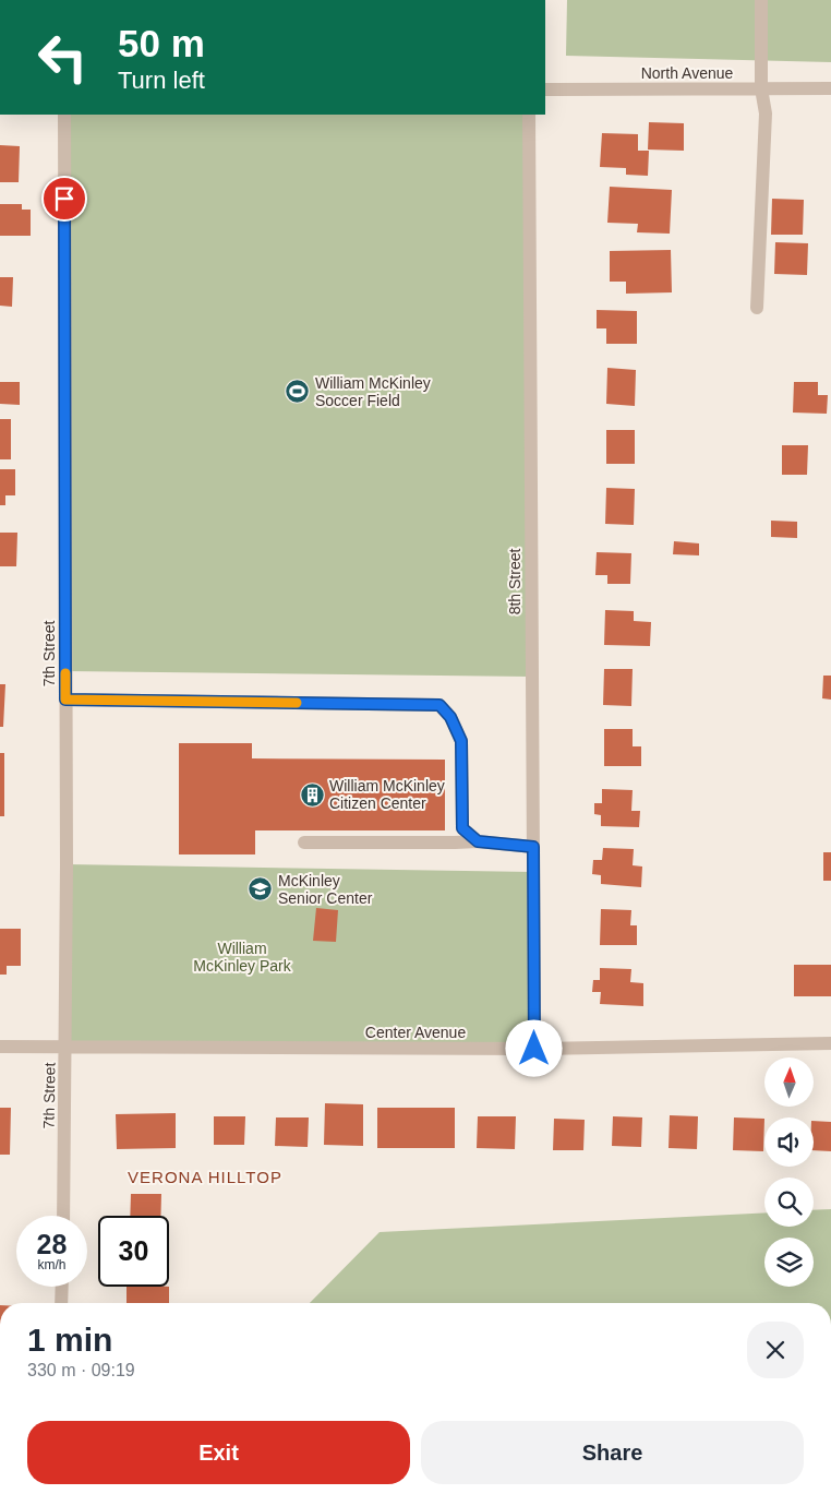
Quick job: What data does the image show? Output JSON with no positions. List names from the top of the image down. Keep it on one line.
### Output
{"streets":{"street":["North Avenue","8th Street","7th Street","Center Avenue"]},"crossings":[["8th Street","Center Avenue"],["7th Street","Center Avenue"]],"districts":["VERONA HILLTOP"],"parks":["William McKinley Park"],"places":{"sports":["William McKinley Soccer Field"],"building":["William McKinley Citizen Center"],"school or university":["McKinley Senior Center"]},"north":"top","page":{"turn":["50 m","Turn left"],"speed":"28 km/h","limit":"30","heading":["1 min","330 m · 09:19"],"buttons":["Exit","Share"]}}
